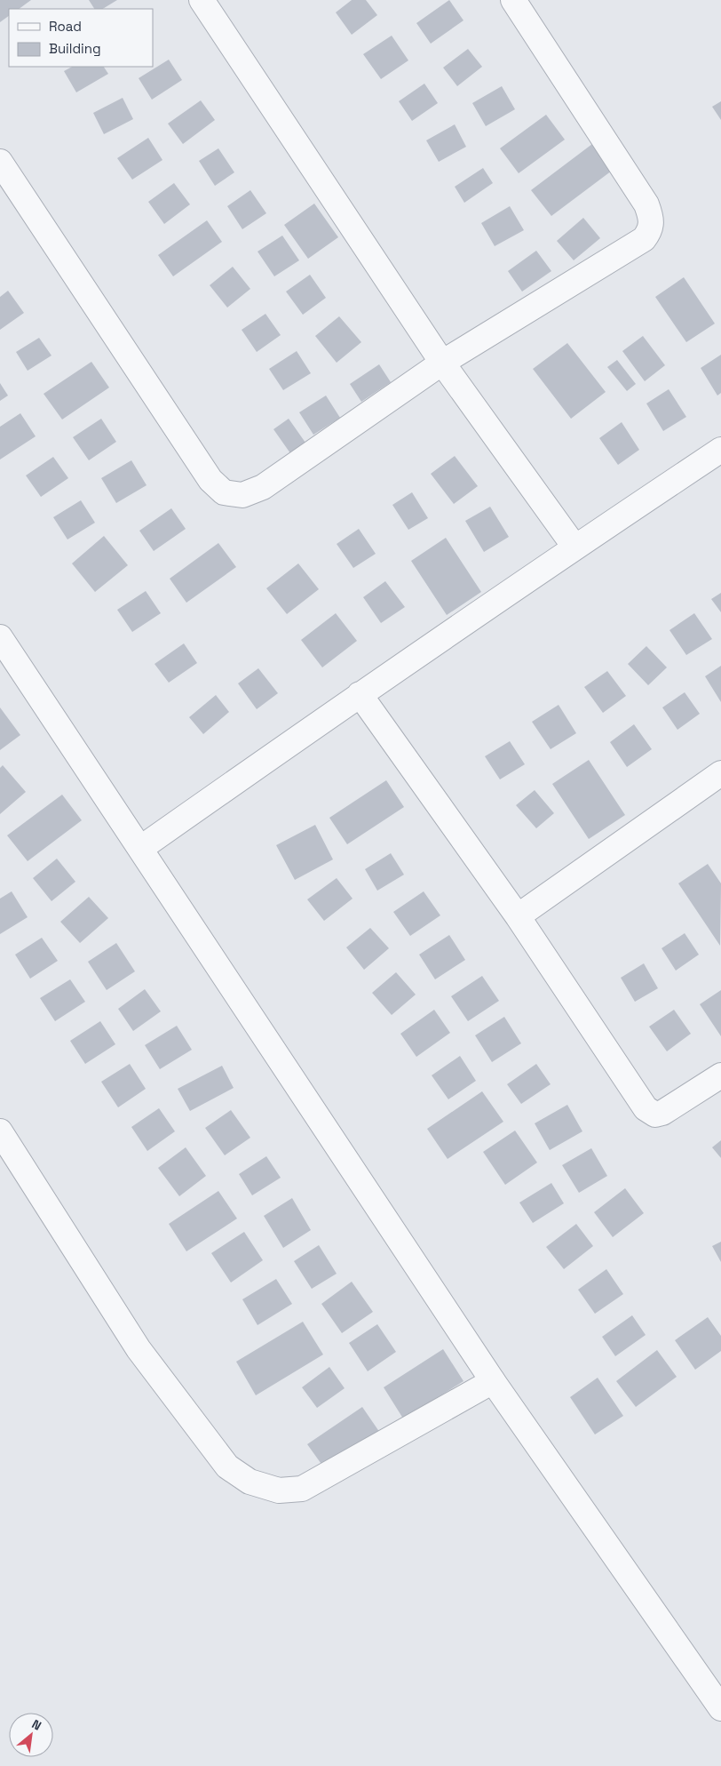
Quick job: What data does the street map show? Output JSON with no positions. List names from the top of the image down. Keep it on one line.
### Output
{"legend":["Road","Building"],"north":"top right"}
